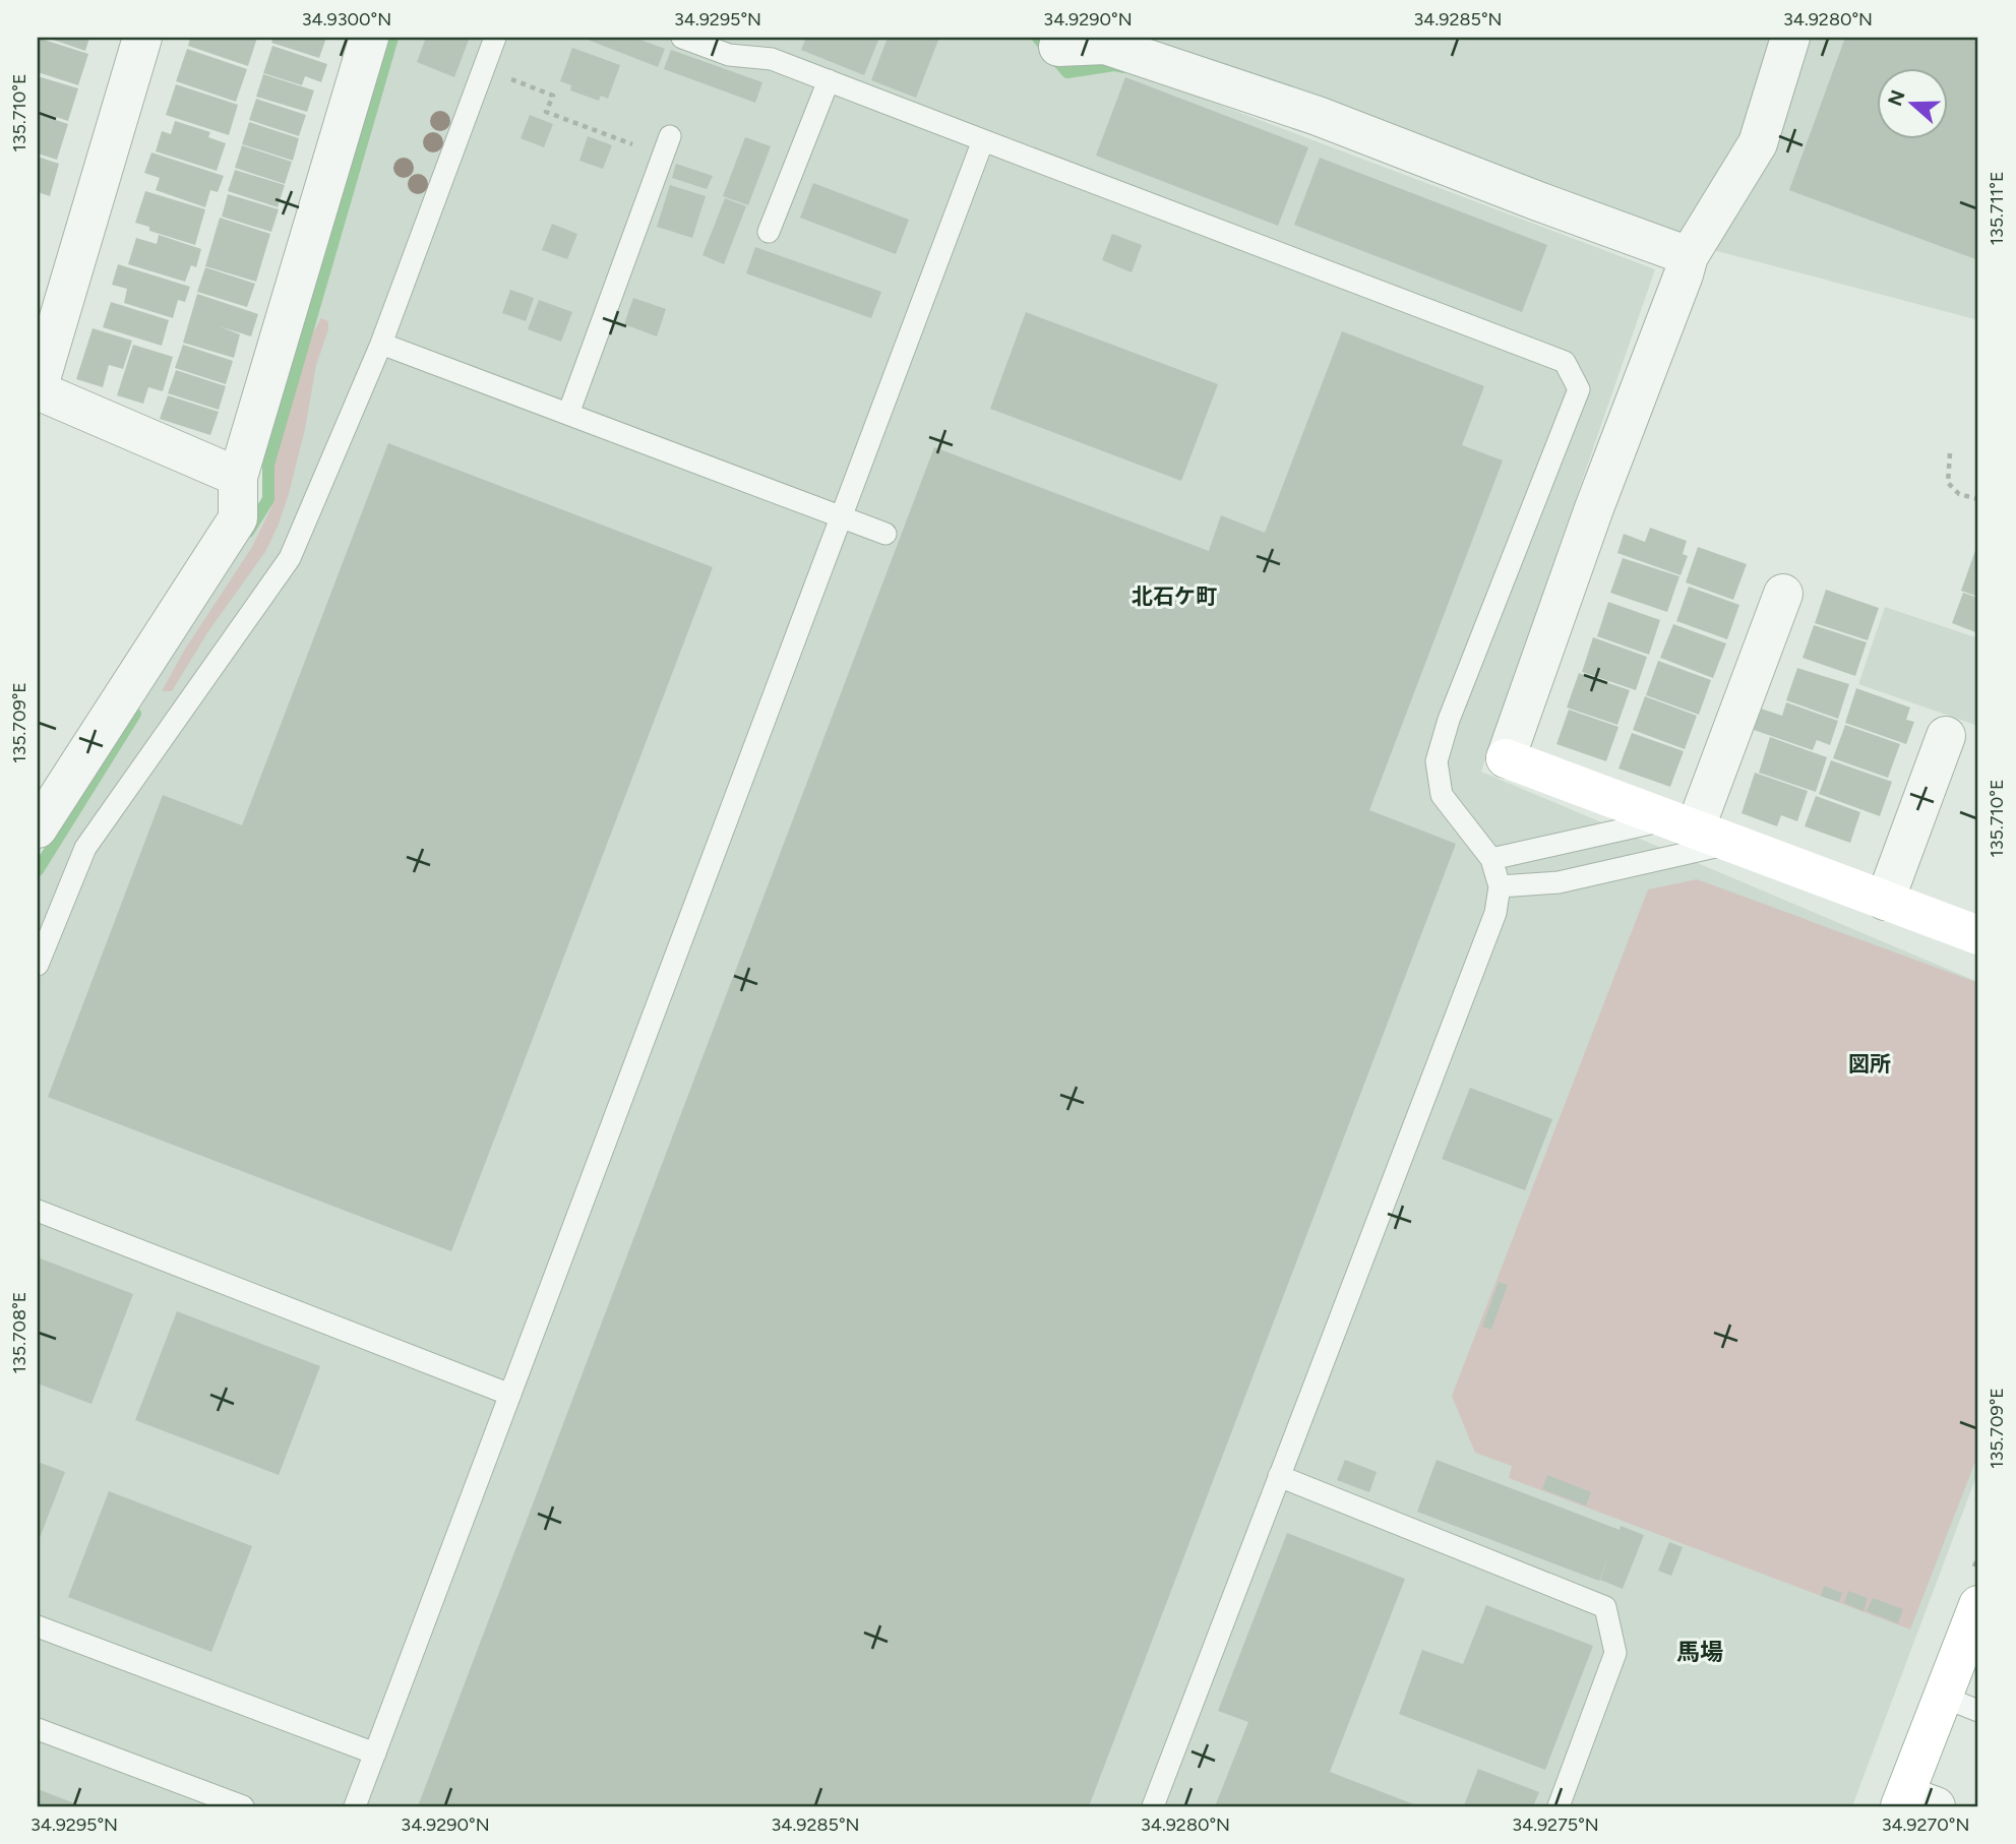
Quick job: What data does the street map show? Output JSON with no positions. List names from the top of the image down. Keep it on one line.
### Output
{"districts":["北石ケ町","図所","馬場"],"north":"left","coordinates":["34.9300°N","34.9295°N","34.9290°N","34.9285°N","34.9280°N","135.710°E","135.711°E","135.709°E","135.708°E","34.9275°N","34.9270°N"]}
